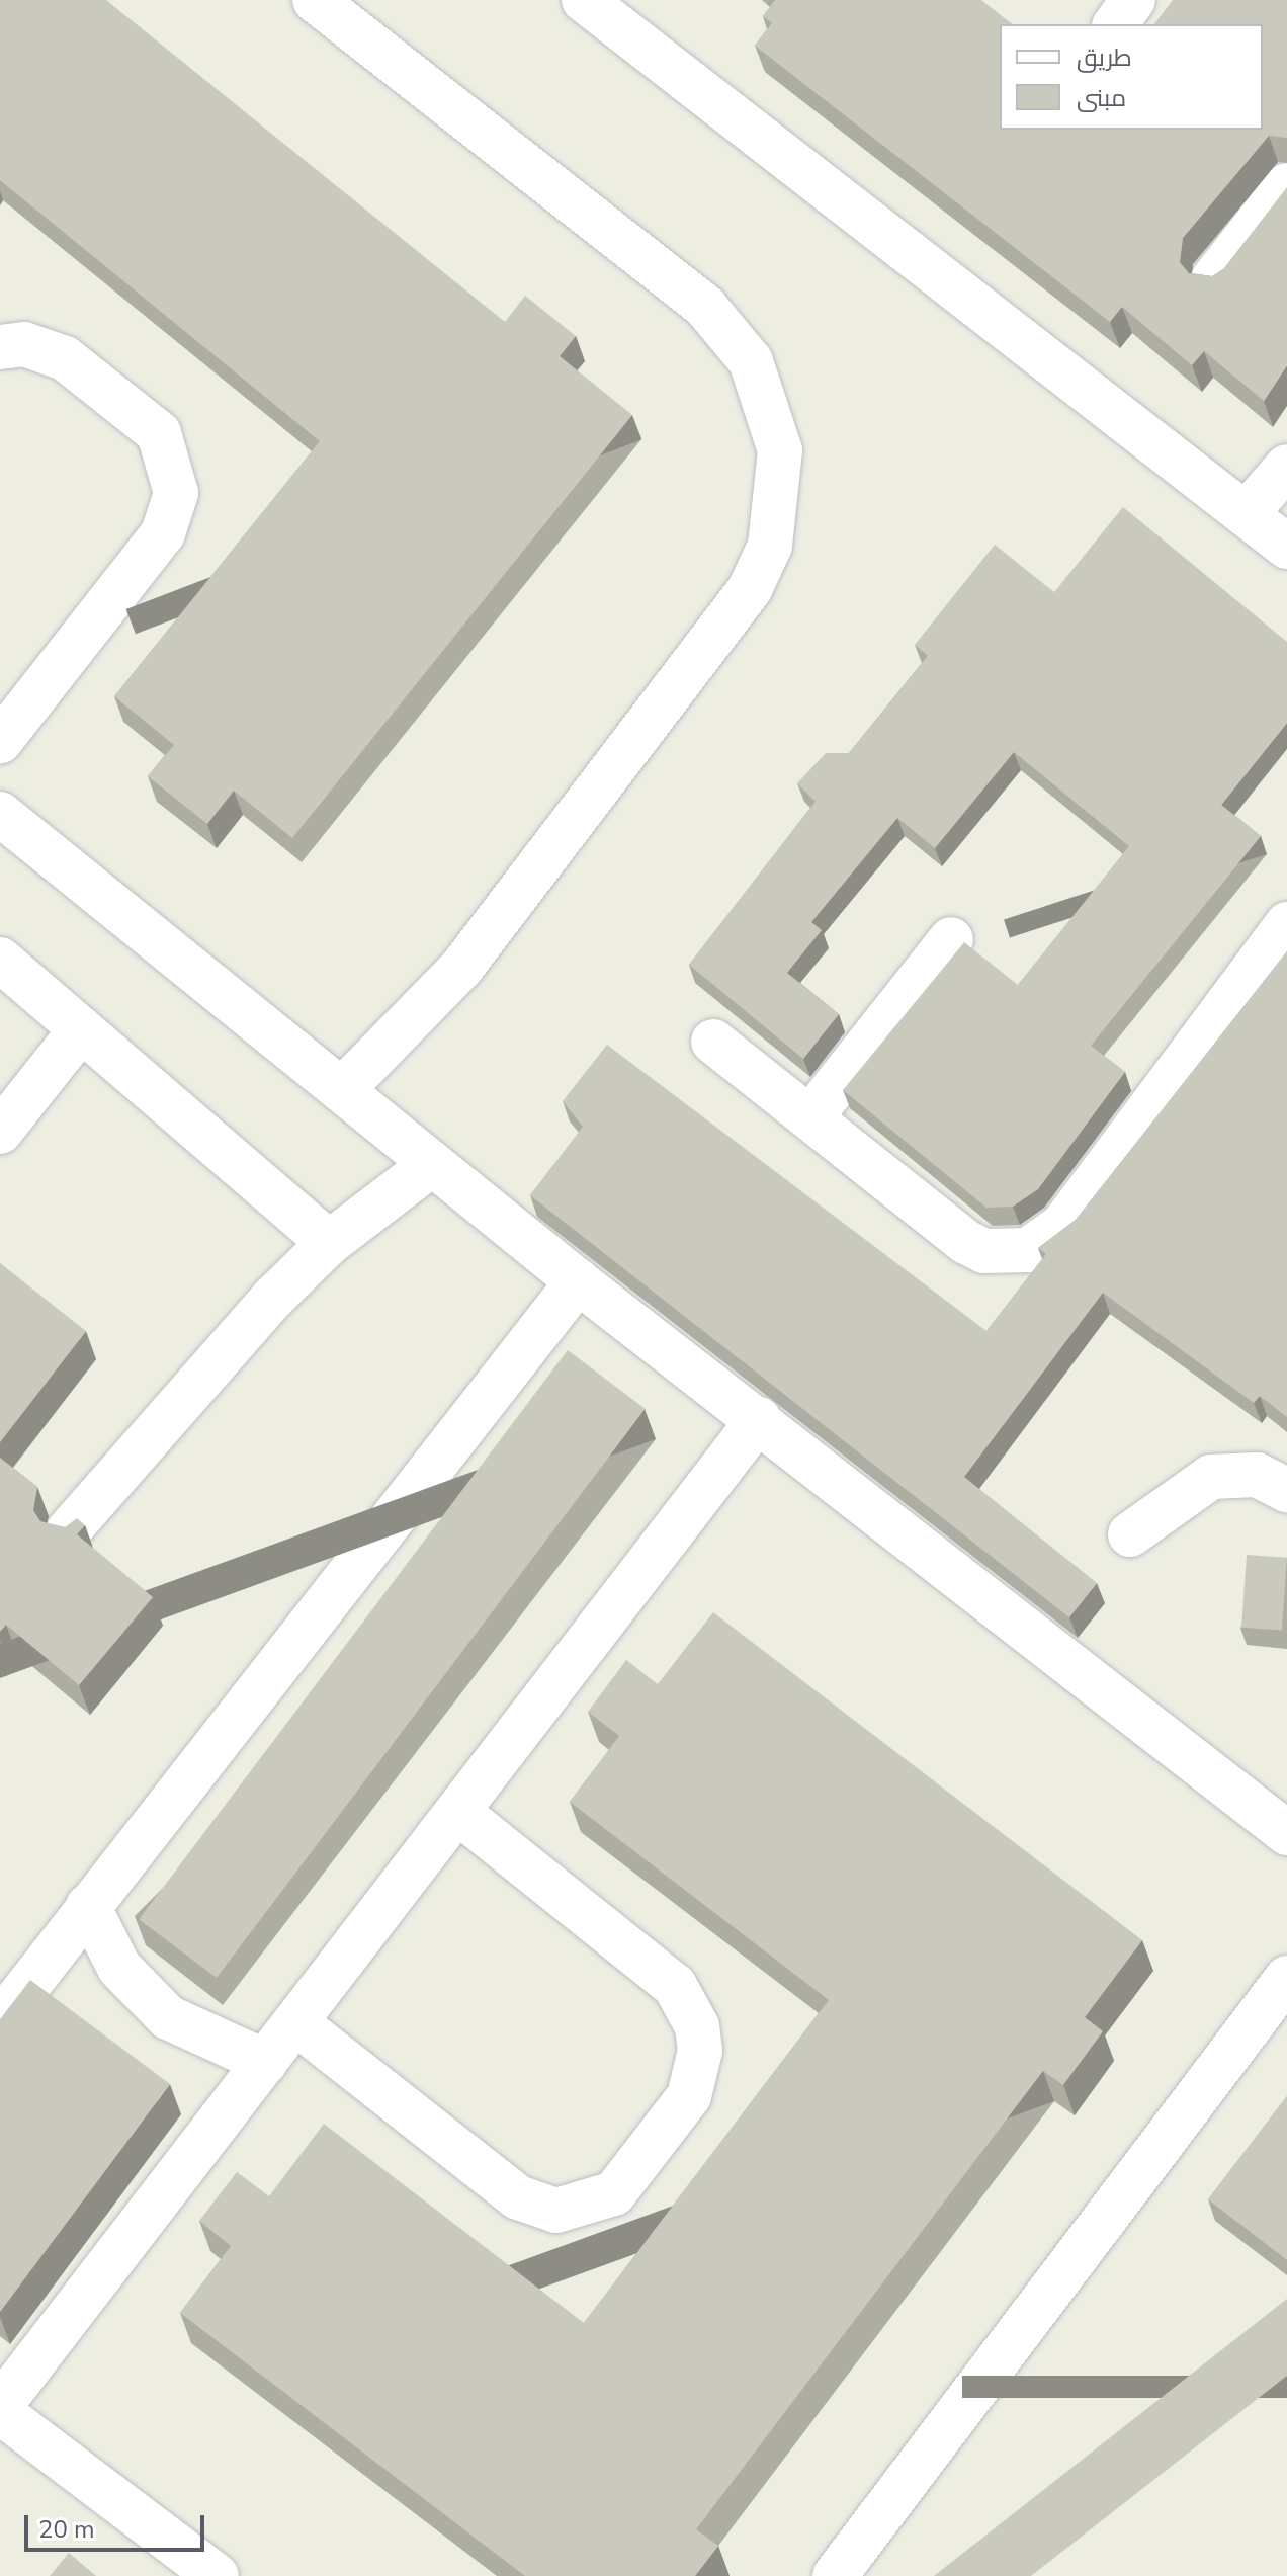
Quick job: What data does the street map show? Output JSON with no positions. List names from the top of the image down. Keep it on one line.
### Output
{"legend":["طريق","مبنى"],"scale_bar":"20 m"}
